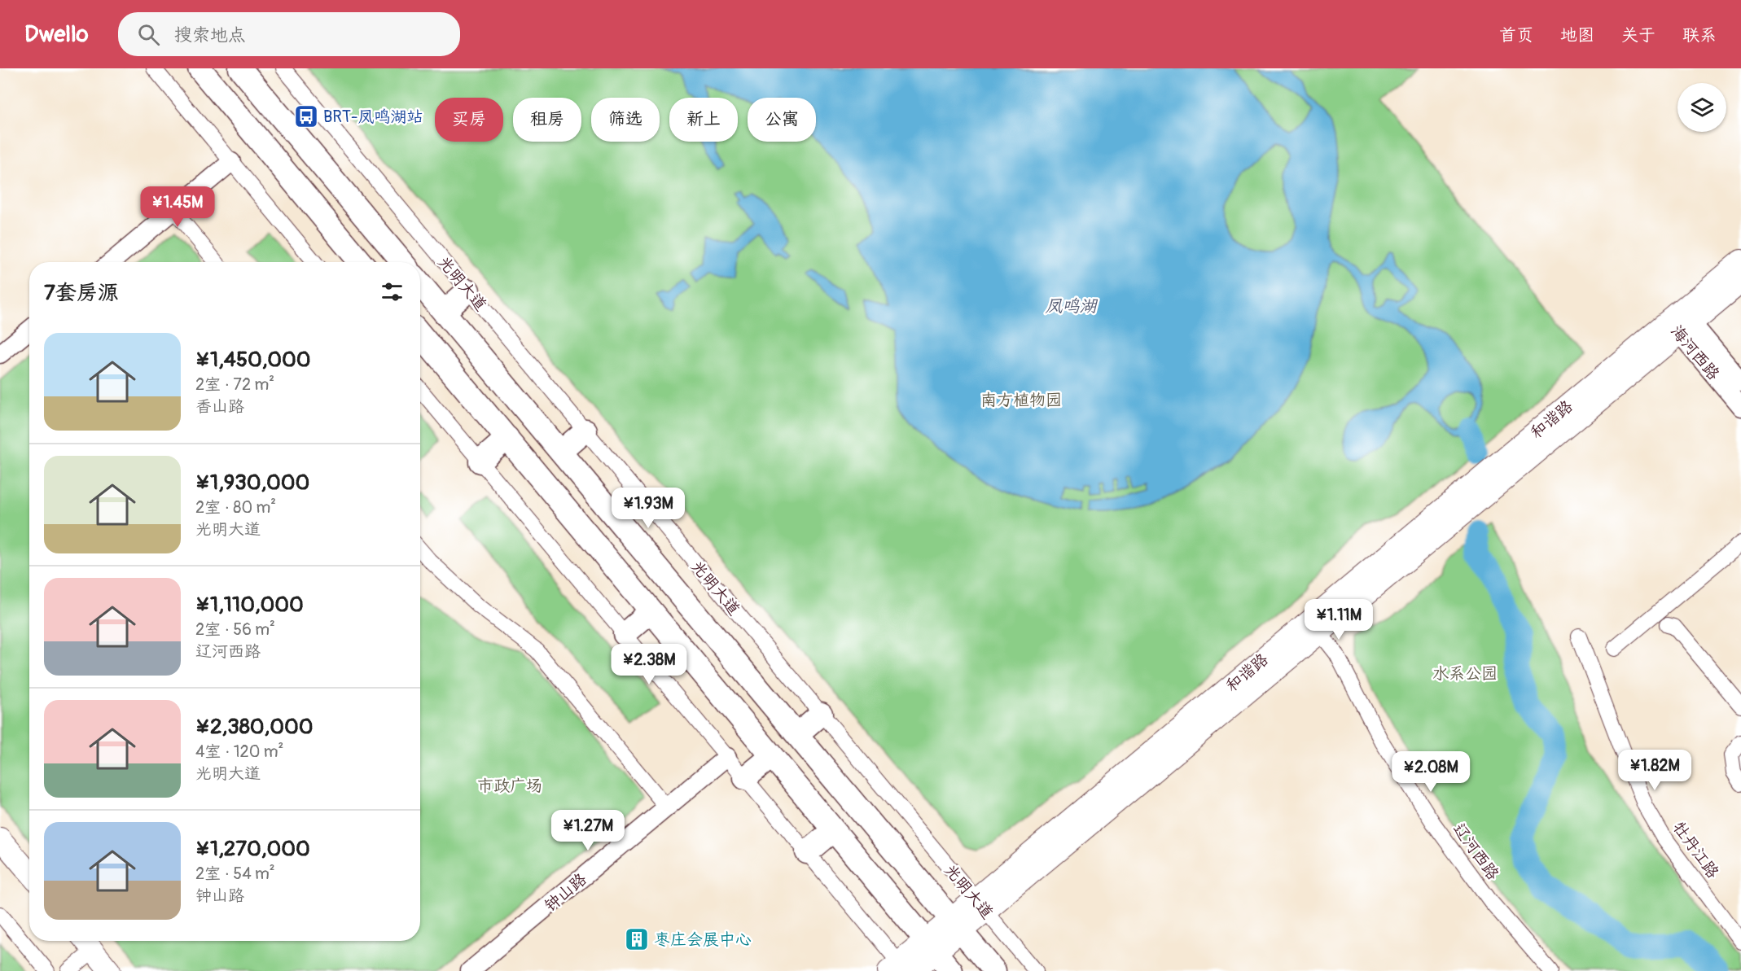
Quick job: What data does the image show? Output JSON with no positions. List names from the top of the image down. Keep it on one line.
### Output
{"streets":{"main road":["光明大道","和谐路"],"street":["海河西路","牡丹江路","辽河西路","钟山路"]},"crossings":[["光明大道","和谐路"],["海河西路","和谐路"],["和谐路","辽河西路"]],"water":["凤鸣湖"],"parks":["南方植物园","水系公园","市政广场"],"places":{"bus stop":["BRT-凤鸣湖站"],"building":["枣庄会展中心"]},"page":{"header":"Dwello","search":"搜索地点","nav":["首页","地图","关于","联系"],"chip":["买房","租房","筛选","新上","公寓"],"price":["¥1.45M","¥1.93M","¥1.11M","¥2.38M","¥1.82M","¥2.08M","¥1.27M"],"heading":"7套房源","list":[{"name":"¥1,450,000","note":"2室 · 72 m² · 香山路"},{"name":"¥1,930,000","note":"2室 · 80 m² · 光明大道"},{"name":"¥1,110,000","note":"2室 · 56 m² · 辽河西路"},{"name":"¥2,380,000","note":"4室 · 120 m² · 光明大道"},{"name":"¥1,270,000","note":"2室 · 54 m² · 钟山路"}]}}
